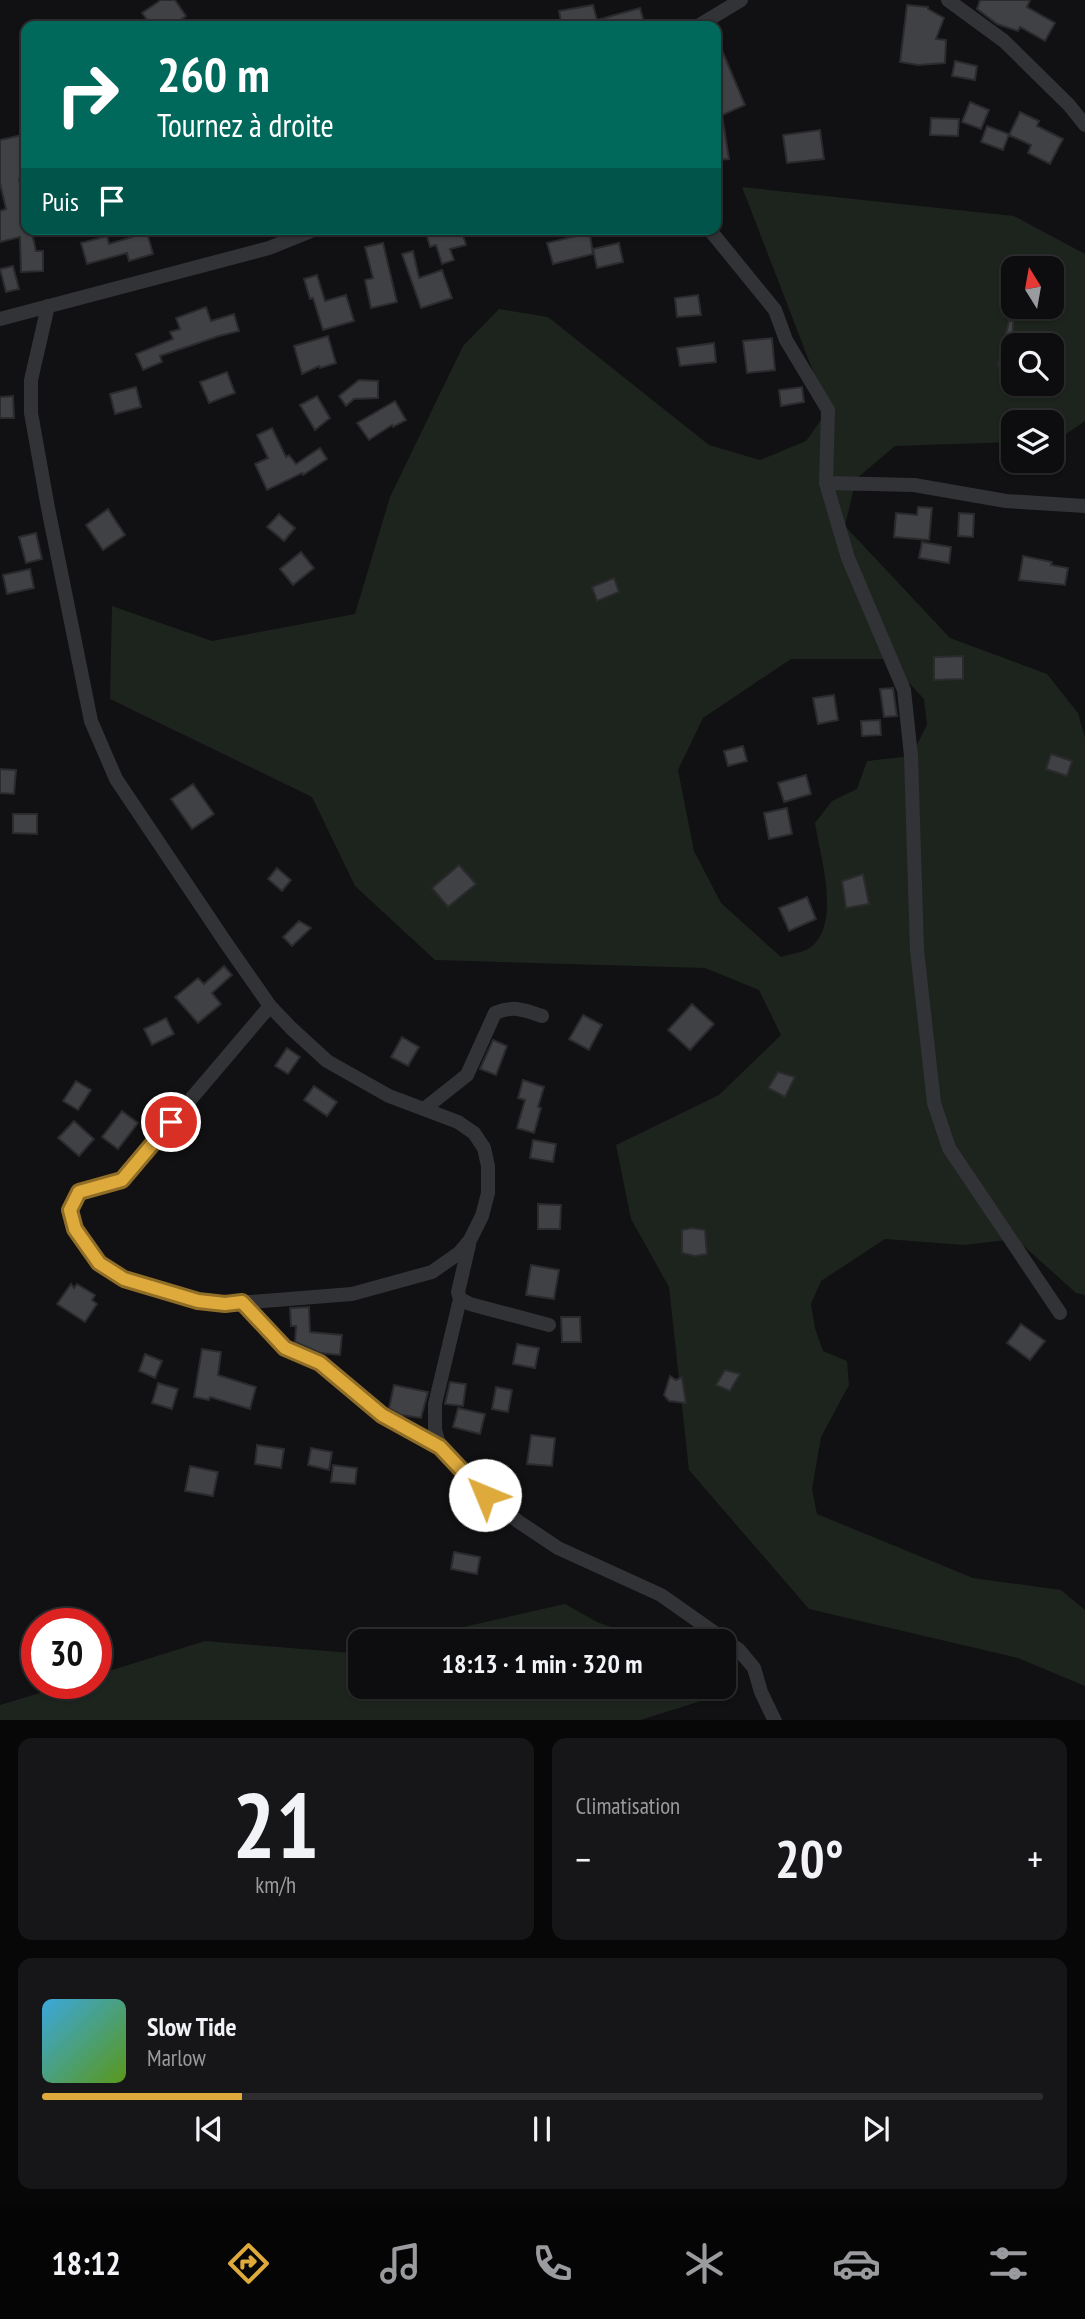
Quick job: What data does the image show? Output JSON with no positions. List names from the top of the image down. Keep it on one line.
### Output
{"north":"top","page":{"turn":["260 m","Tournez à droite"],"then":"Puis","limit":"30","trip":"18:13 · 1 min · 320 m","tile":[["21","km/h"],"Climatisation"],"heat":["−","20°","+"],"song":["Slow Tide","Marlow"],"tabs":"18:12"}}
